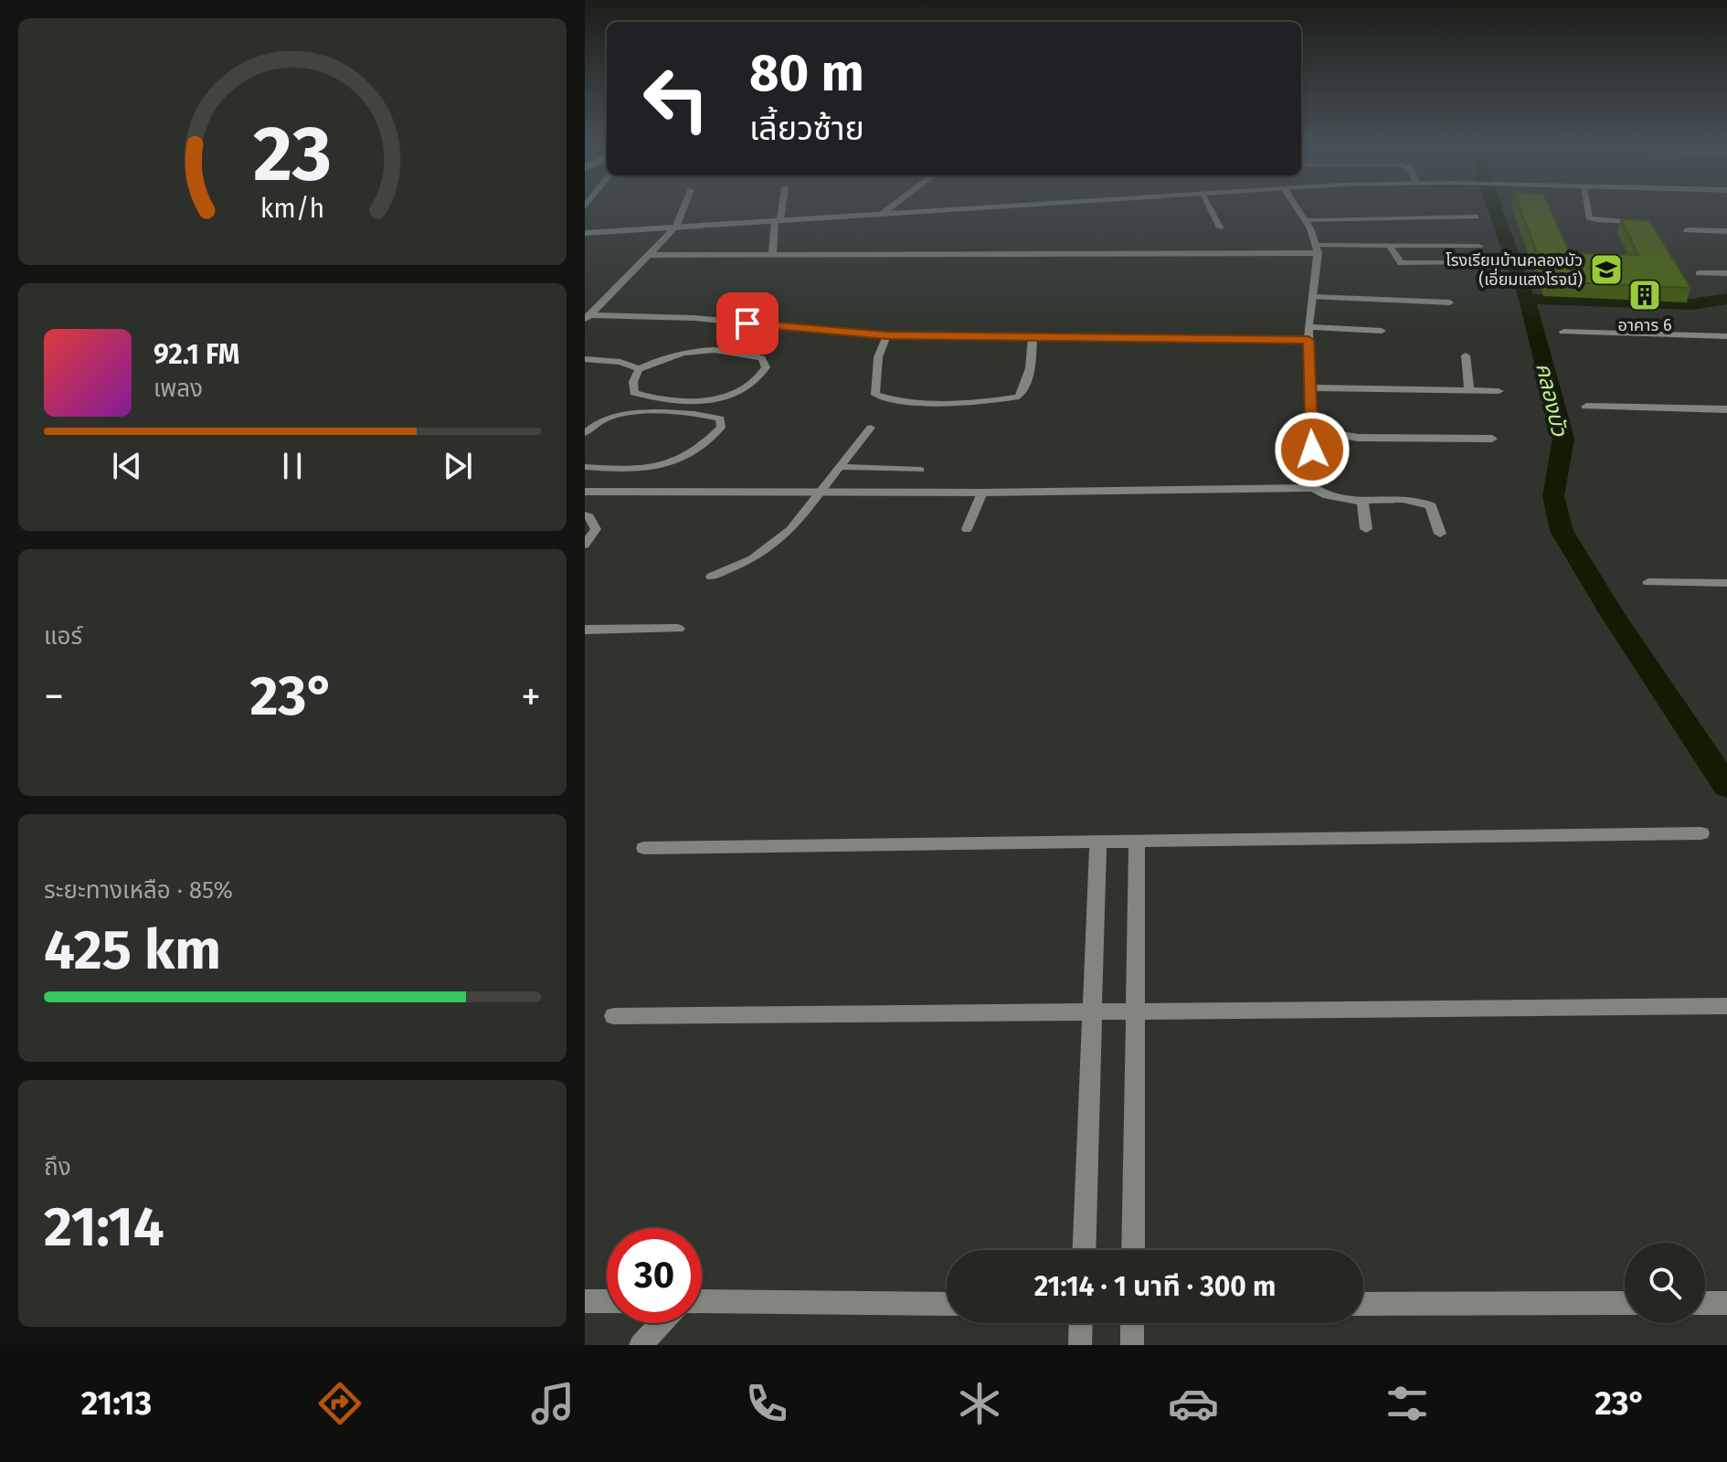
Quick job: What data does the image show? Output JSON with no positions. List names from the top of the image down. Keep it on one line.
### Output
{"water":["คลองบัว"],"places":{"school or university":["โรงเรียนบ้านคลองบัว (เอี่ยมแสงโรจน์)"],"building":["อาคาร 6"]},"page":{"turn":["80 m","เลี้ยวซ้าย"],"song":["92.1 FM","เพลง"],"tile":["แอร์",["ระยะทางเหลือ · 85%","425 km"],["ถึง","21:14"]],"heat":["−","23°","+"],"limit":"30","trip":"21:14 · 1 นาที · 300 m","tabs":["21:13","23°"],"gauge":["23","km/h"]}}
